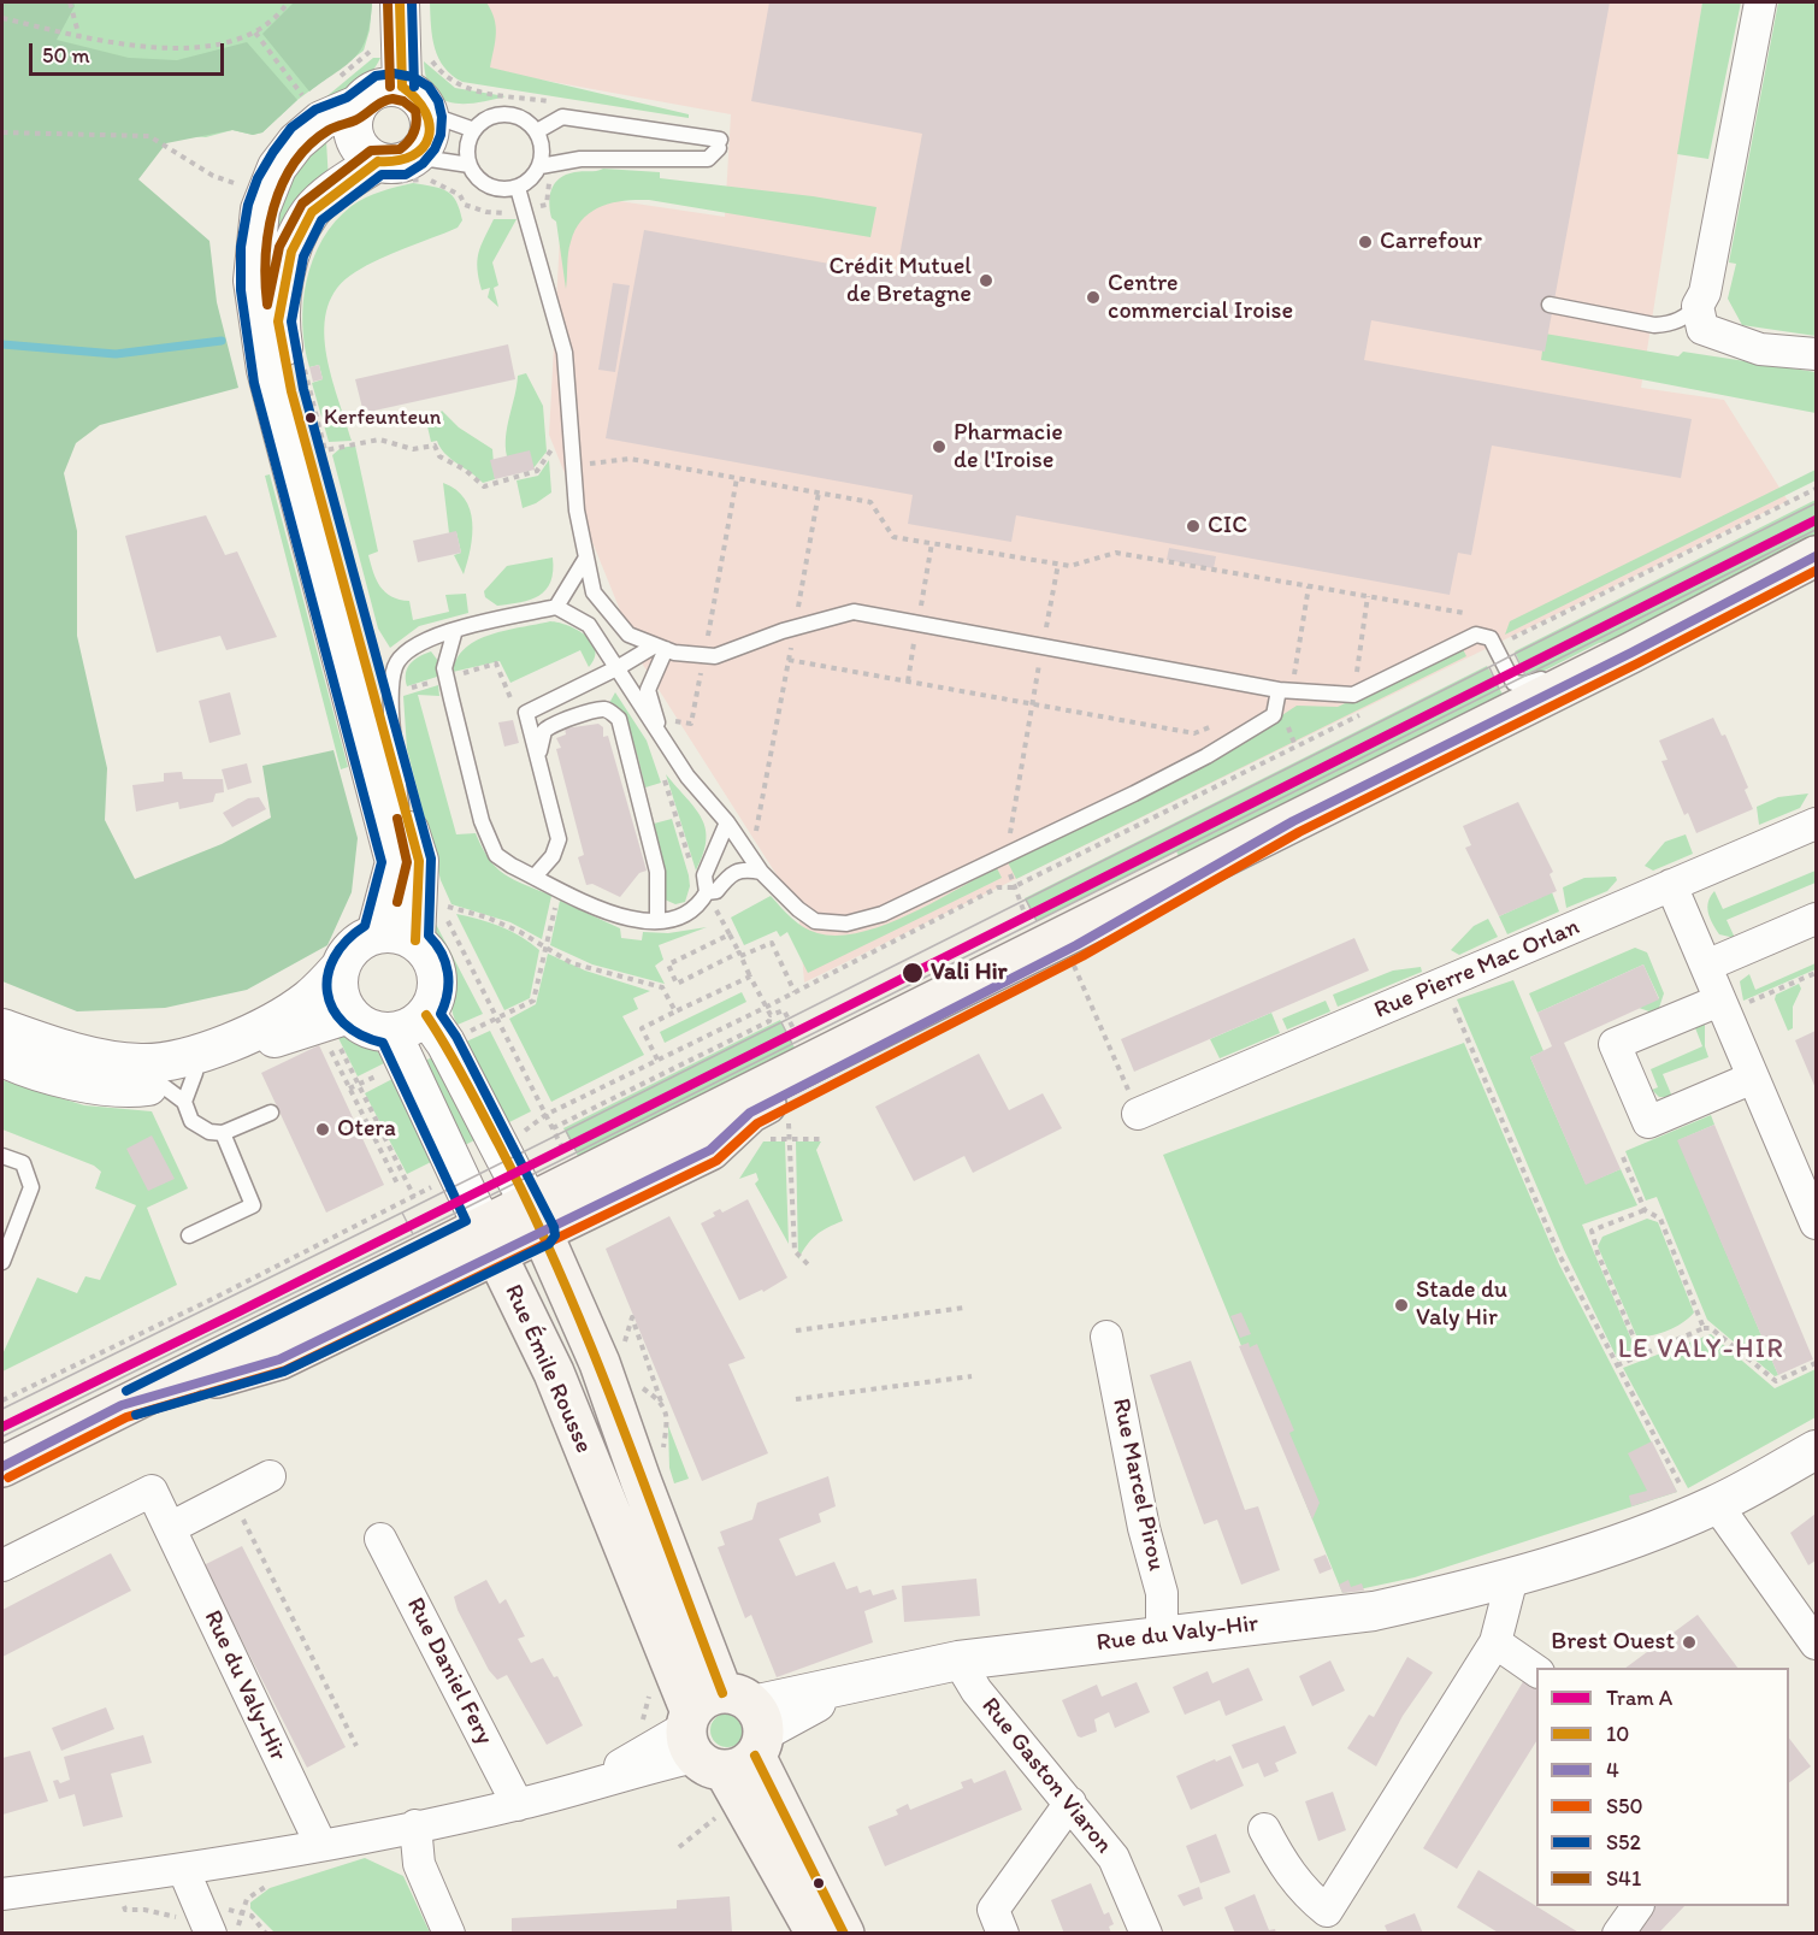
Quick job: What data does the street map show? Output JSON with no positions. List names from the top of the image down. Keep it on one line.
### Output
{"streets":{"main road":["Rue Émile Rousse"],"street":["Rue Pierre Mac Orlan","Rue Marcel Pirou","Rue du Valy-Hir","Rue Daniel Fery","Rue Gaston Viaron"]},"crossings":[["Rue Émile Rousse","Rue du Valy-Hir"],["Rue Marcel Pirou","Rue du Valy-Hir"],["Rue du Valy-Hir","Rue Daniel Fery"],["Rue du Valy-Hir","Rue Gaston Viaron"]],"districts":["LE VALY-HIR"],"places":["Carrefour","Crédit Mutuel de Bretagne","Centre commercial Iroise","Kerfeunteun","Pharmacie de l'Iroise","CIC","Vali Hir","Otera","Stade du Valy Hir","Brest Ouest"],"lines":["transit line 10","transit line S52","transit line S41","tram line A","transit line 4","transit line S50"],"legend":["Tram A","10","4","S50","S52","S41"],"scale_bar":"50 m"}
